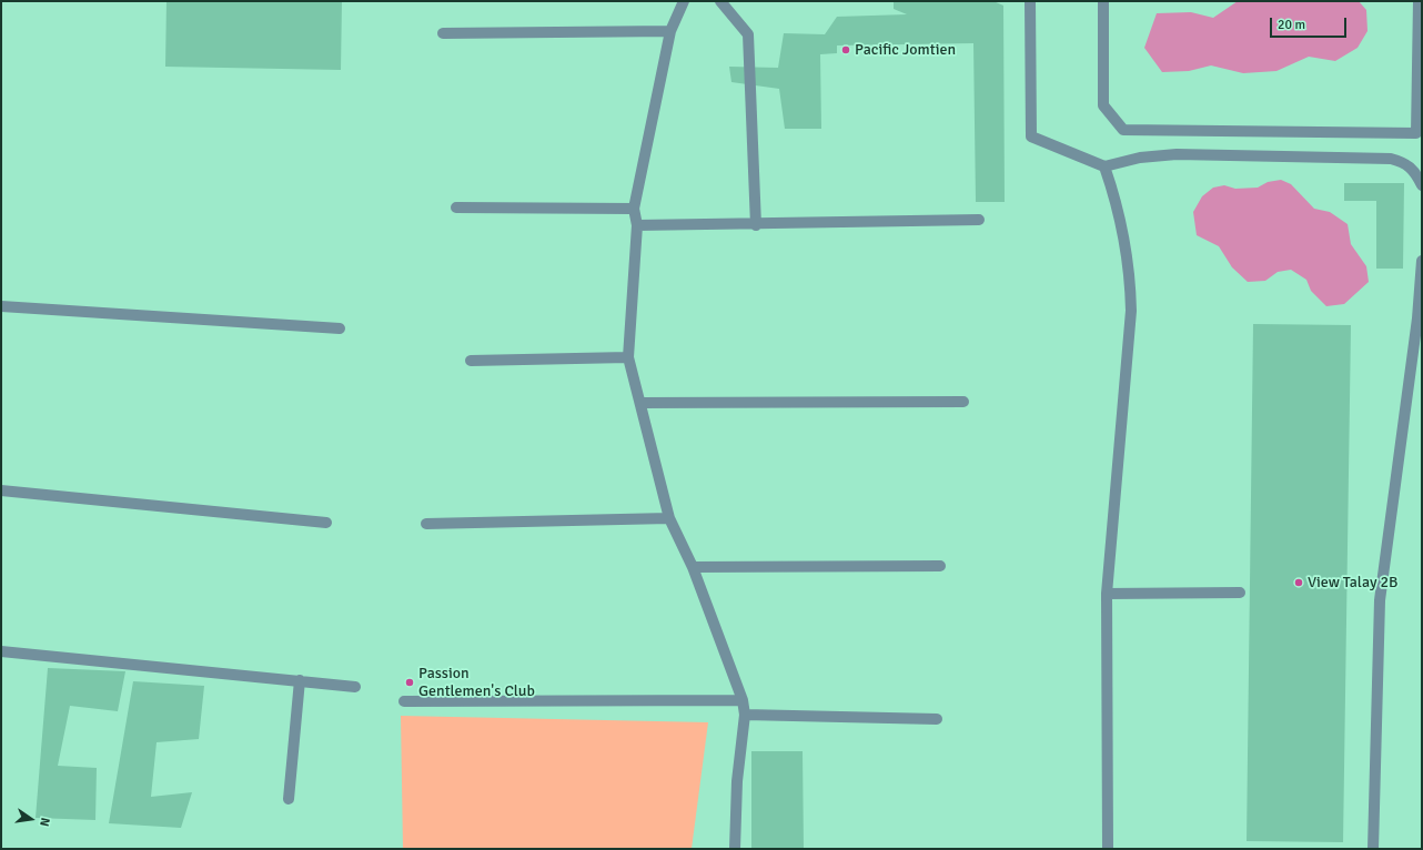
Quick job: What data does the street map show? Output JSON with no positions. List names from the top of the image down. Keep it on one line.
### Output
{"places":["Pacific Jomtien","View Talay 2B","Passion Gentlemen's Club"],"scale_bar":"20 m","north":"right"}
